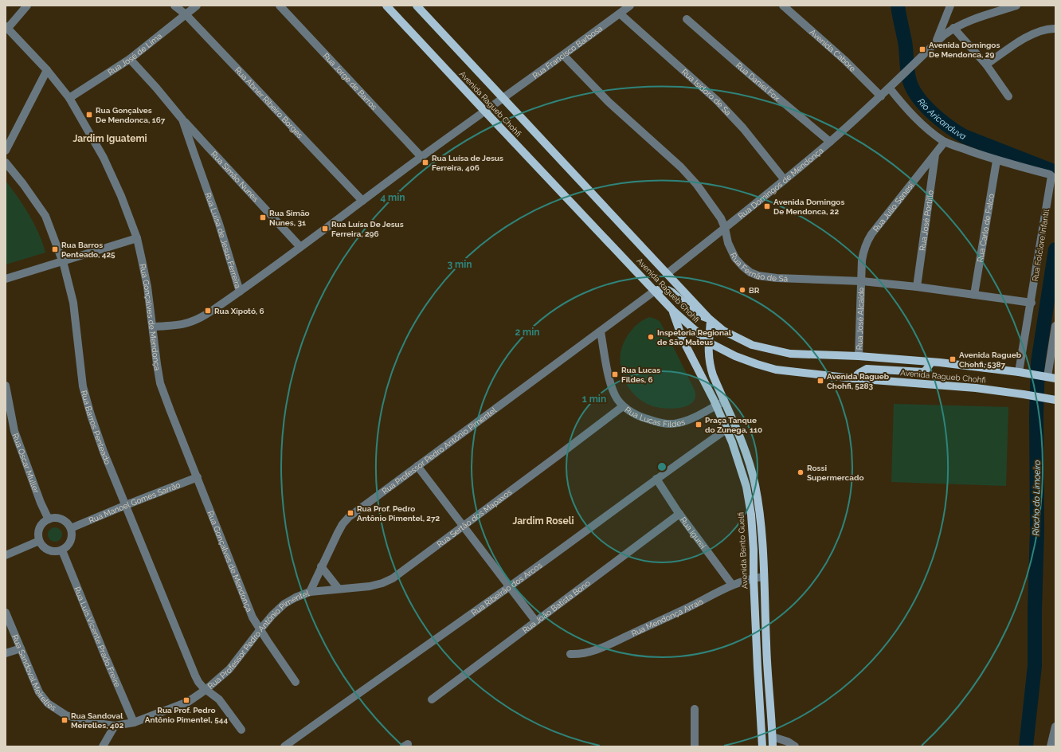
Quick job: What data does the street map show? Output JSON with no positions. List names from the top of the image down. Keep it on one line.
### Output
{"streets":{"main road":["Avenida Ragueb Chohfi","Avenida Bento Guelfi"],"street":["Avenida Cabore","Rua Francisco Barbosa","Rua José de Lima","Rua Jorge de Barros","Rua Daniel Fox","Rua Isidoro de Sa","Rua Abner Ribeiro Borges","Rua Simão Nunes","Rua Domingos de Mendonça","Rua Julio Senesi","Rua José Portillo","Rua Carlo de Falco","Rua Luísa de Jesus Ferreira","Rua Folclore Infantil","Rua Fernão de Sá","Rua Gonçalves de Mendonça","Rua José Alcaide","Rua Lucas Fildes","Rua Barros Penteado","Rua Professor Pedro Antônio Pimentel","Rua Oscar Muller","Rua Manoel Gomes Sarrão","Rua Sertão dos Mapaxos","Rua Igurei","Rua Ribeirão dos Arcos","Rua João Batista Bono","Rua Mendonça Arrais","Rua Luís Vicente Prado Freire","Rua Sandoval Meirelles"]},"crossings":[["Avenida Cabore","Rua Domingos de Mendonça"],["Rua Francisco Barbosa","Rua Isidoro de Sa"],["Rua Francisco Barbosa","Avenida Ragueb Chohfi"],["Rua Francisco Barbosa","Rua Luísa de Jesus Ferreira"],["Rua Francisco Barbosa","Rua Fernão de Sá"],["Rua José de Lima","Rua Abner Ribeiro Borges"],["Rua José de Lima","Rua Luísa de Jesus Ferreira"],["Rua José de Lima","Rua Gonçalves de Mendonça"],["Rua Jorge de Barros","Rua Luísa de Jesus Ferreira"],["Rua Daniel Fox","Rua Domingos de Mendonça"],["Rua Isidoro de Sa","Rua Domingos de Mendonça"],["Rua Abner Ribeiro Borges","Rua Luísa de Jesus Ferreira"],["Avenida Ragueb Chohfi","Rua Domingos de Mendonça"],["Avenida Ragueb Chohfi","Rua Luísa de Jesus Ferreira"],["Avenida Ragueb Chohfi","Rua Folclore Infantil"],["Avenida Ragueb Chohfi","Rua José Alcaide"],["Avenida Ragueb Chohfi","Rua Professor Pedro Antônio Pimentel"],["Avenida Ragueb Chohfi","Avenida Bento Guelfi"],["Rua Simão Nunes","Rua Luísa de Jesus Ferreira"],["Rua Domingos de Mendonça","Rua Fernão de Sá"],["Rua Julio Senesi","Rua José Portillo"],["Rua Julio Senesi","Rua Fernão de Sá"],["Rua Julio Senesi","Rua José Alcaide"],["Rua José Portillo","Rua Fernão de Sá"],["Rua Carlo de Falco","Rua Folclore Infantil"],["Rua Carlo de Falco","Rua Fernão de Sá"],["Rua Folclore Infantil","Rua Fernão de Sá"],["Rua Fernão de Sá","Rua José Alcaide"],["Rua Gonçalves de Mendonça","Rua Professor Pedro Antônio Pimentel"],["Rua Gonçalves de Mendonça","Rua Manoel Gomes Sarrão"],["Rua Lucas Fildes","Rua Professor Pedro Antônio Pimentel"],["Rua Lucas Fildes","Rua Sertão dos Mapaxos"],["Rua Lucas Fildes","Avenida Bento Guelfi"],["Rua Barros Penteado","Rua Professor Pedro Antônio Pimentel"],["Rua Barros Penteado","Rua Manoel Gomes Sarrão"],["Rua Professor Pedro Antônio Pimentel","Rua Sertão dos Mapaxos"],["Rua Professor Pedro Antônio Pimentel","Rua Luís Vicente Prado Freire"],["Rua Professor Pedro Antônio Pimentel","Rua Sandoval Meirelles"],["Rua Oscar Muller","Rua Manoel Gomes Sarrão"],["Rua Oscar Muller","Rua Luís Vicente Prado Freire"],["Rua Manoel Gomes Sarrão","Rua Luís Vicente Prado Freire"],["Rua Igurei","Rua Ribeirão dos Arcos"],["Rua Igurei","Rua João Batista Bono"],["Rua Igurei","Rua Mendonça Arrais"],["Avenida Bento Guelfi","Rua Ribeirão dos Arcos"],["Avenida Bento Guelfi","Rua Mendonça Arrais"],["Rua Luís Vicente Prado Freire","Rua Sandoval Meirelles"]],"districts":["Jardim Iguatemi","Jardim Roseli"],"water":["Rio Aricanduva","Riacho do Limoeiro"],"places":{"transit":["Avenida Domingos De Mendonca, 29","Rua Gonçalves De Mendonca, 167","Rua Luísa de Jesus Ferreira, 406","Avenida Domingos De Mendonca, 22","Rua Simão Nunes, 31","Rua Luísa De Jesus Ferreira, 296","Rua Barros Penteado, 425","Rua Xipotó, 6","Avenida Ragueb Chohfi, 5387","Rua Lucas Fildes, 6","Avenida Ragueb Chohfi, 5283","Praça Tanque do Zunega, 110","Rua Prof. Pedro Antônio Pimentel, 272","Rua Prof. Pedro Antônio Pimentel, 544","Rua Sandoval Meirelles, 402"],"other":["BR","Inspetoria Regional de São Mateus","Rossi Supermercado"]},"rings":["4 min","3 min","2 min","1 min"]}
